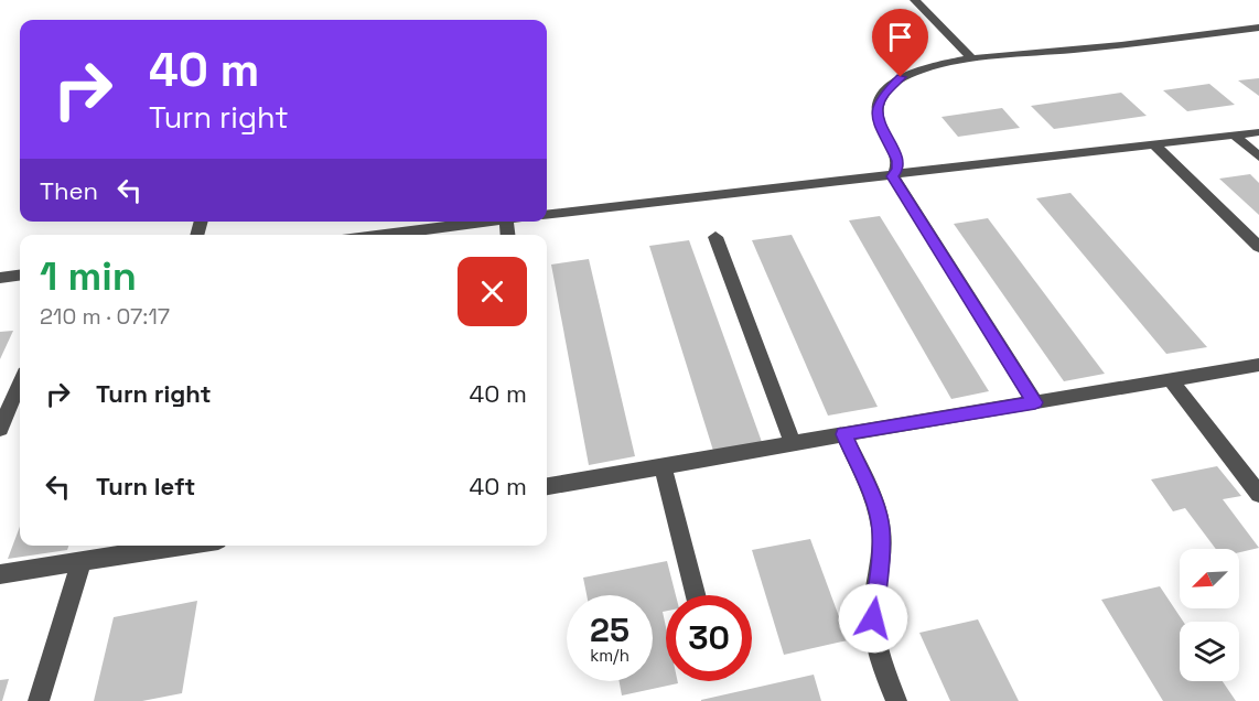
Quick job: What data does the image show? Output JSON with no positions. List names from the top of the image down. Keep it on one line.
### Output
{"north":"bottom left","page":{"turn":["40 m","Turn right"],"then":"Then","heading":["1 min","210 m · 07:17"],"list":[{"name":"Turn right","value":"40 m"},{"name":"Turn left","value":"40 m"}],"speed":"25 km/h","limit":"30"}}
